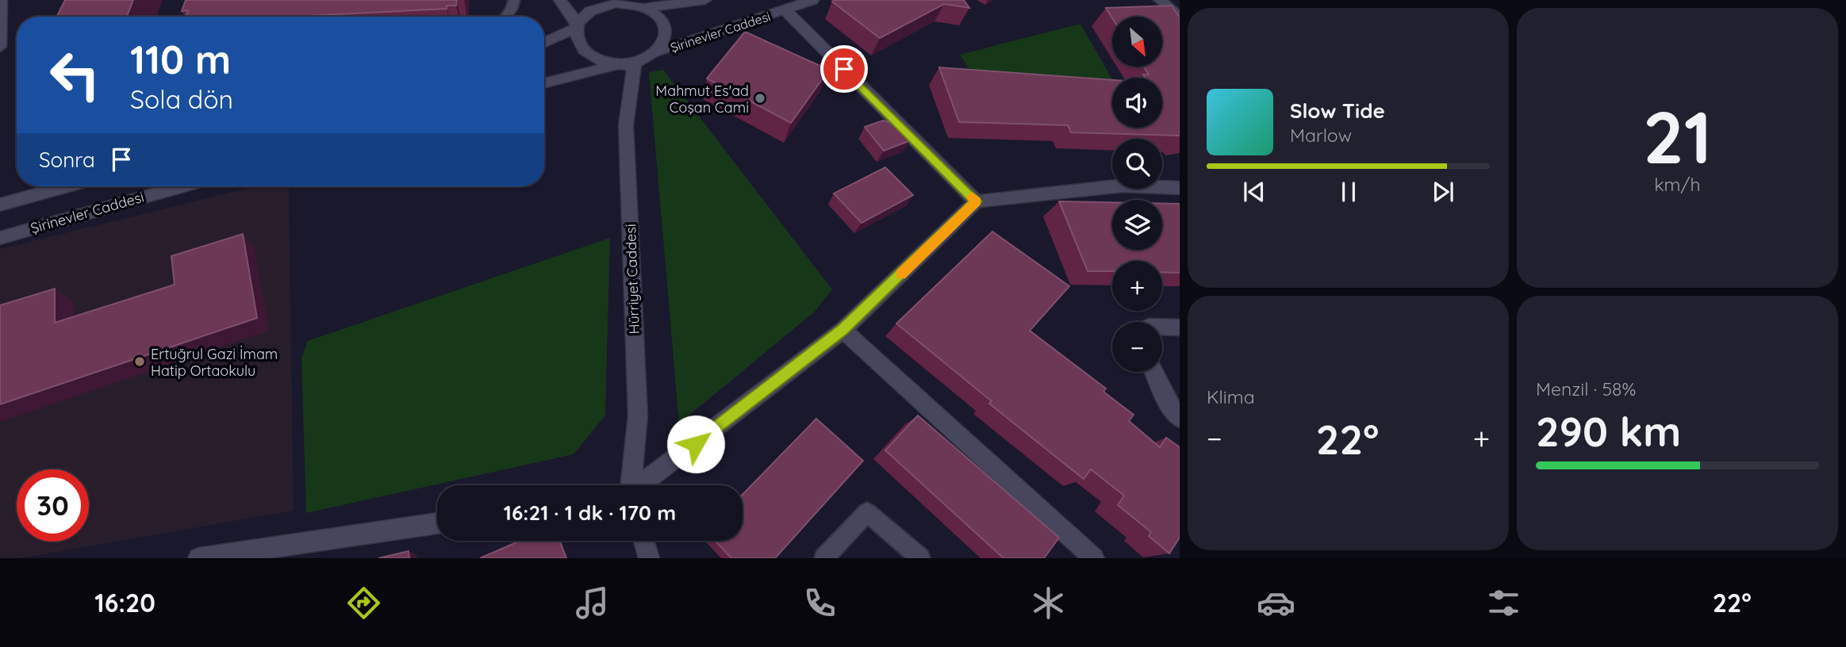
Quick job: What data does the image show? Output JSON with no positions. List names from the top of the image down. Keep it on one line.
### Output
{"streets":{"street":["Şirinevler Caddesi","Hürriyet Caddesi"]},"crossings":[["Şirinevler Caddesi","Hürriyet Caddesi"]],"places":["Mahmut Es'ad Coşan Cami","Ertuğrul Gazi İmam Hatip Ortaokulu"],"north":"bottom right","page":{"tile":[["21","km/h"],"Klima",["Menzil · 58%","290 km"]],"map_buttons":["+","−"],"turn":["110 m","Sola dön"],"song":["Slow Tide","Marlow"],"then":"Sonra","heat":["−","22°","+"],"limit":"30","trip":"16:21 · 1 dk · 170 m","tabs":["16:20","22°"]}}
